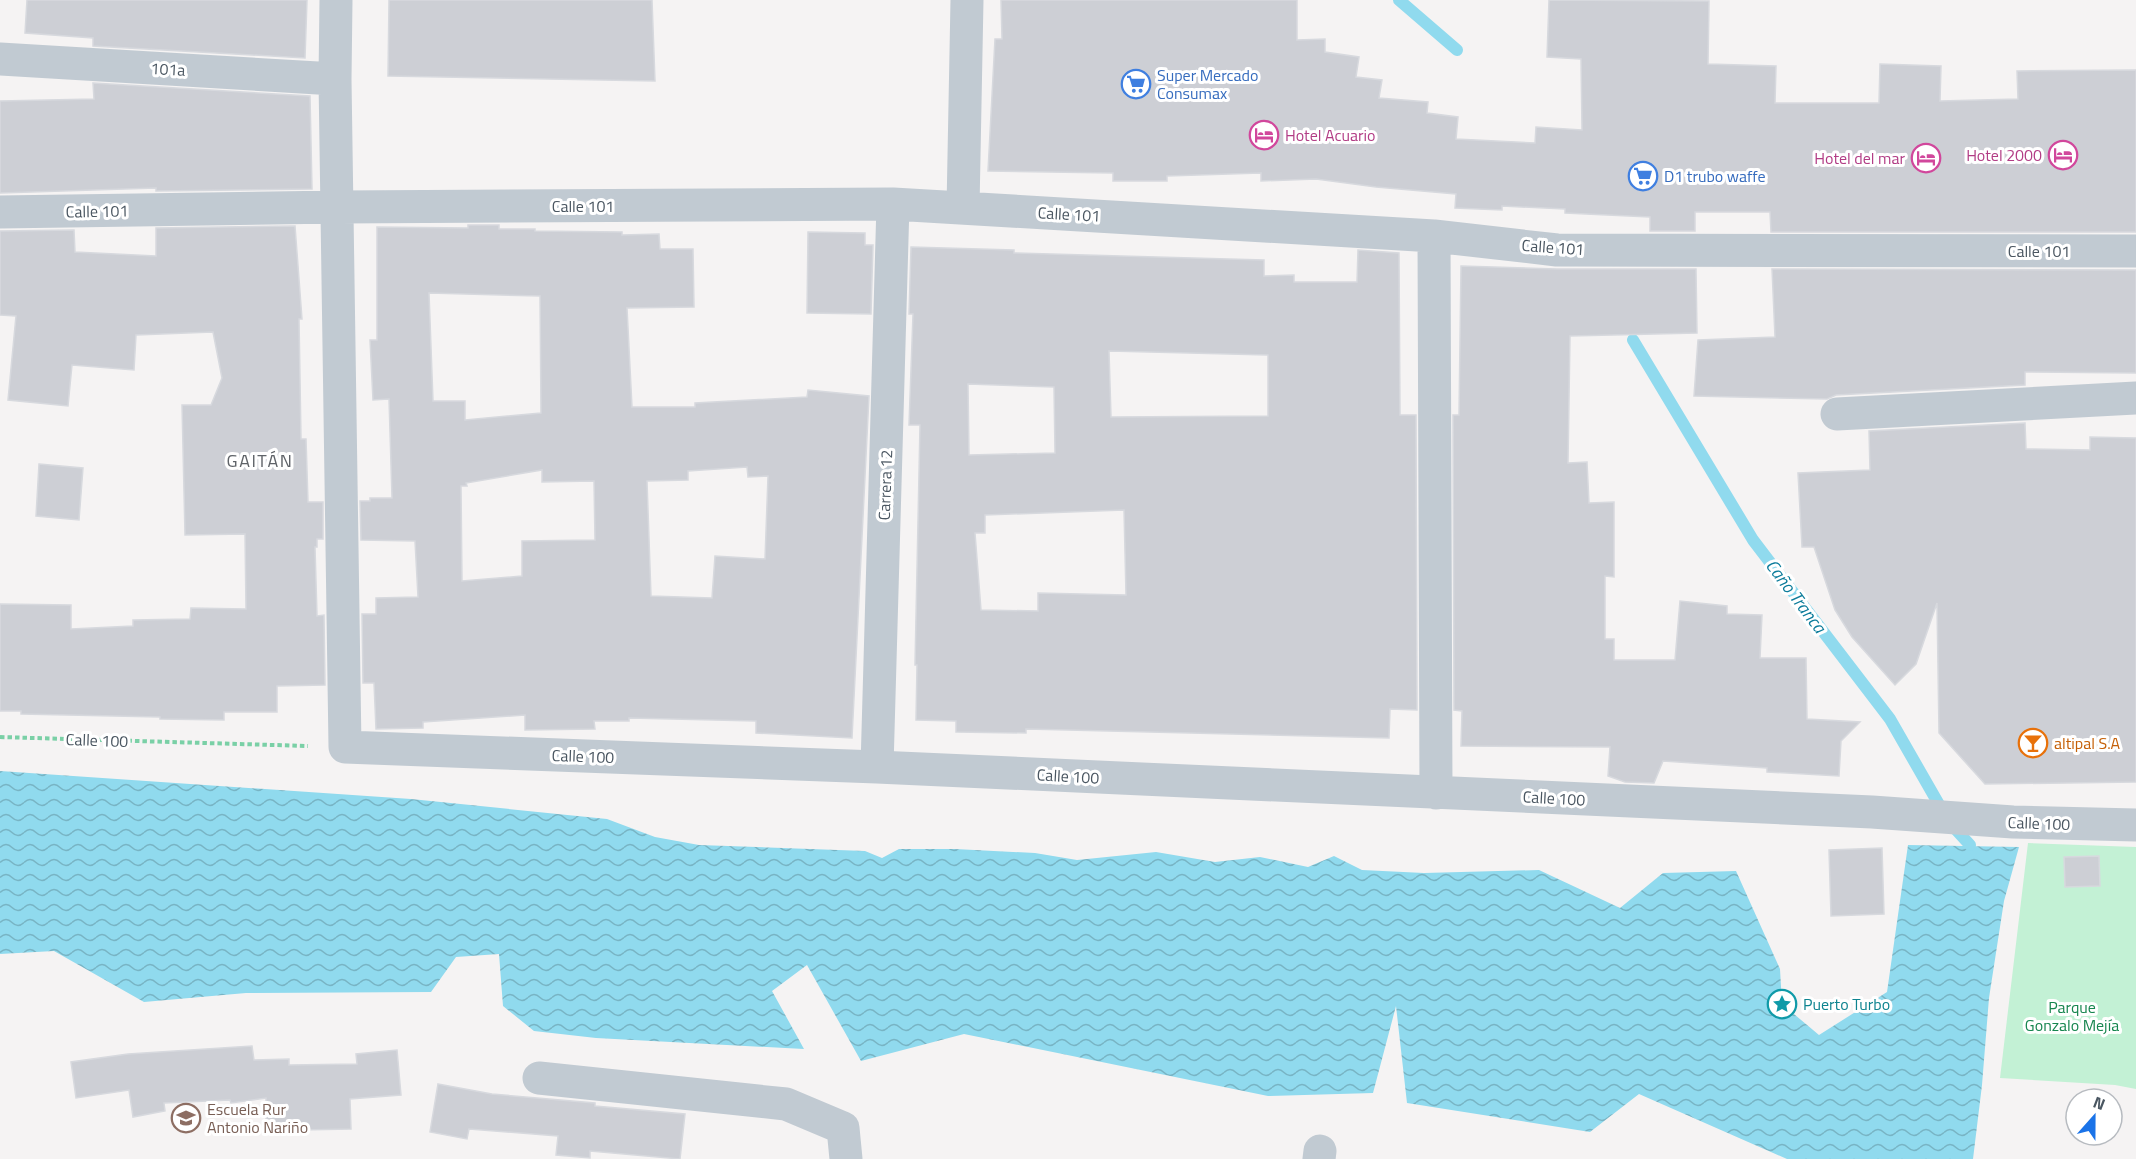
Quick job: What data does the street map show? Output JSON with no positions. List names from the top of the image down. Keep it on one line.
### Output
{"streets":{"street":["101a","Calle 101","Carrera 12","Calle 100"]},"crossings":[["Calle 101","Carrera 12"],["Carrera 12","Calle 100"]],"districts":["GAITÁN"],"water":["Caño Tranca"],"parks":["Parque Gonzalo Mejía"],"places":{"supermarket":["Super Mercado Consumax","D1 trubo waffe"],"hotel":["Hotel Acuario","Hotel 2000","Hotel del mar"],"bar":["altipal S.A"],"place":["Puerto Turbo"],"school or university":["Escuela Rur Antonio Nariño"]},"north":"top"}
